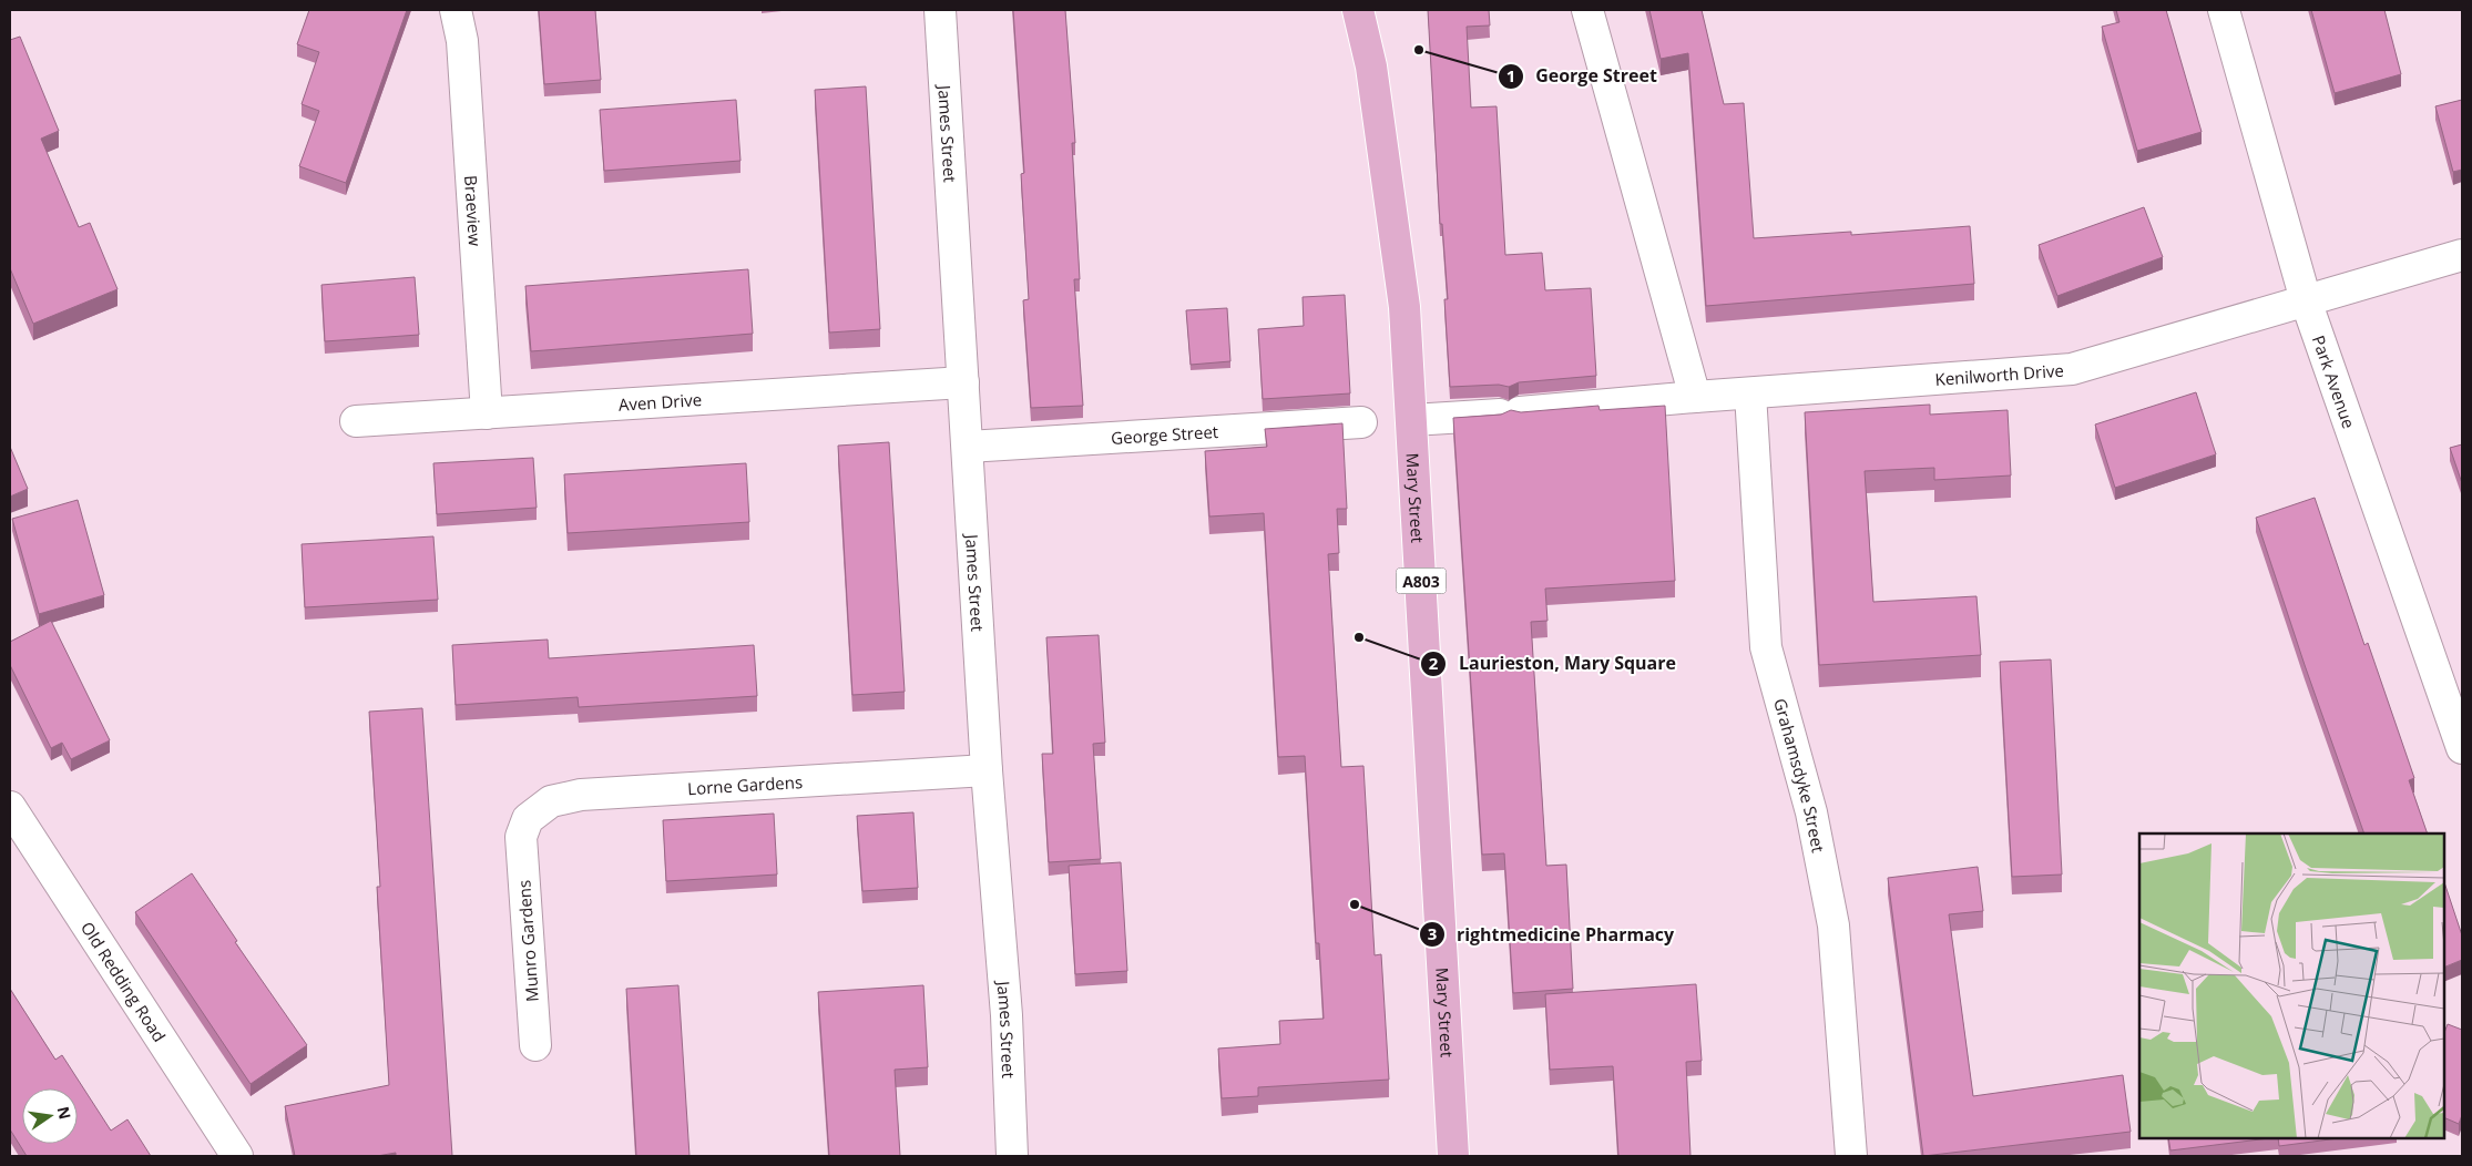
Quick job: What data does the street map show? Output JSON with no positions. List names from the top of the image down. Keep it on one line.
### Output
{"streets":{"main road":["Mary Street","A803"],"street":["James Street","Braeview","Kenilworth Drive","Park Avenue","Aven Drive","George Street","Grahamsdyke Street","Lorne Gardens","Munro Gardens","Old Redding Road"]},"crossings":[["James Street","Aven Drive"],["James Street","George Street"],["James Street","Lorne Gardens"],["Braeview","Aven Drive"],["Kenilworth Drive","Park Avenue"],["Kenilworth Drive","Mary Street"],["Kenilworth Drive","Grahamsdyke Street"],["Lorne Gardens","Munro Gardens"]],"places":["George Street","Laurieston, Mary Square","rightmedicine Pharmacy"],"north":"right"}
